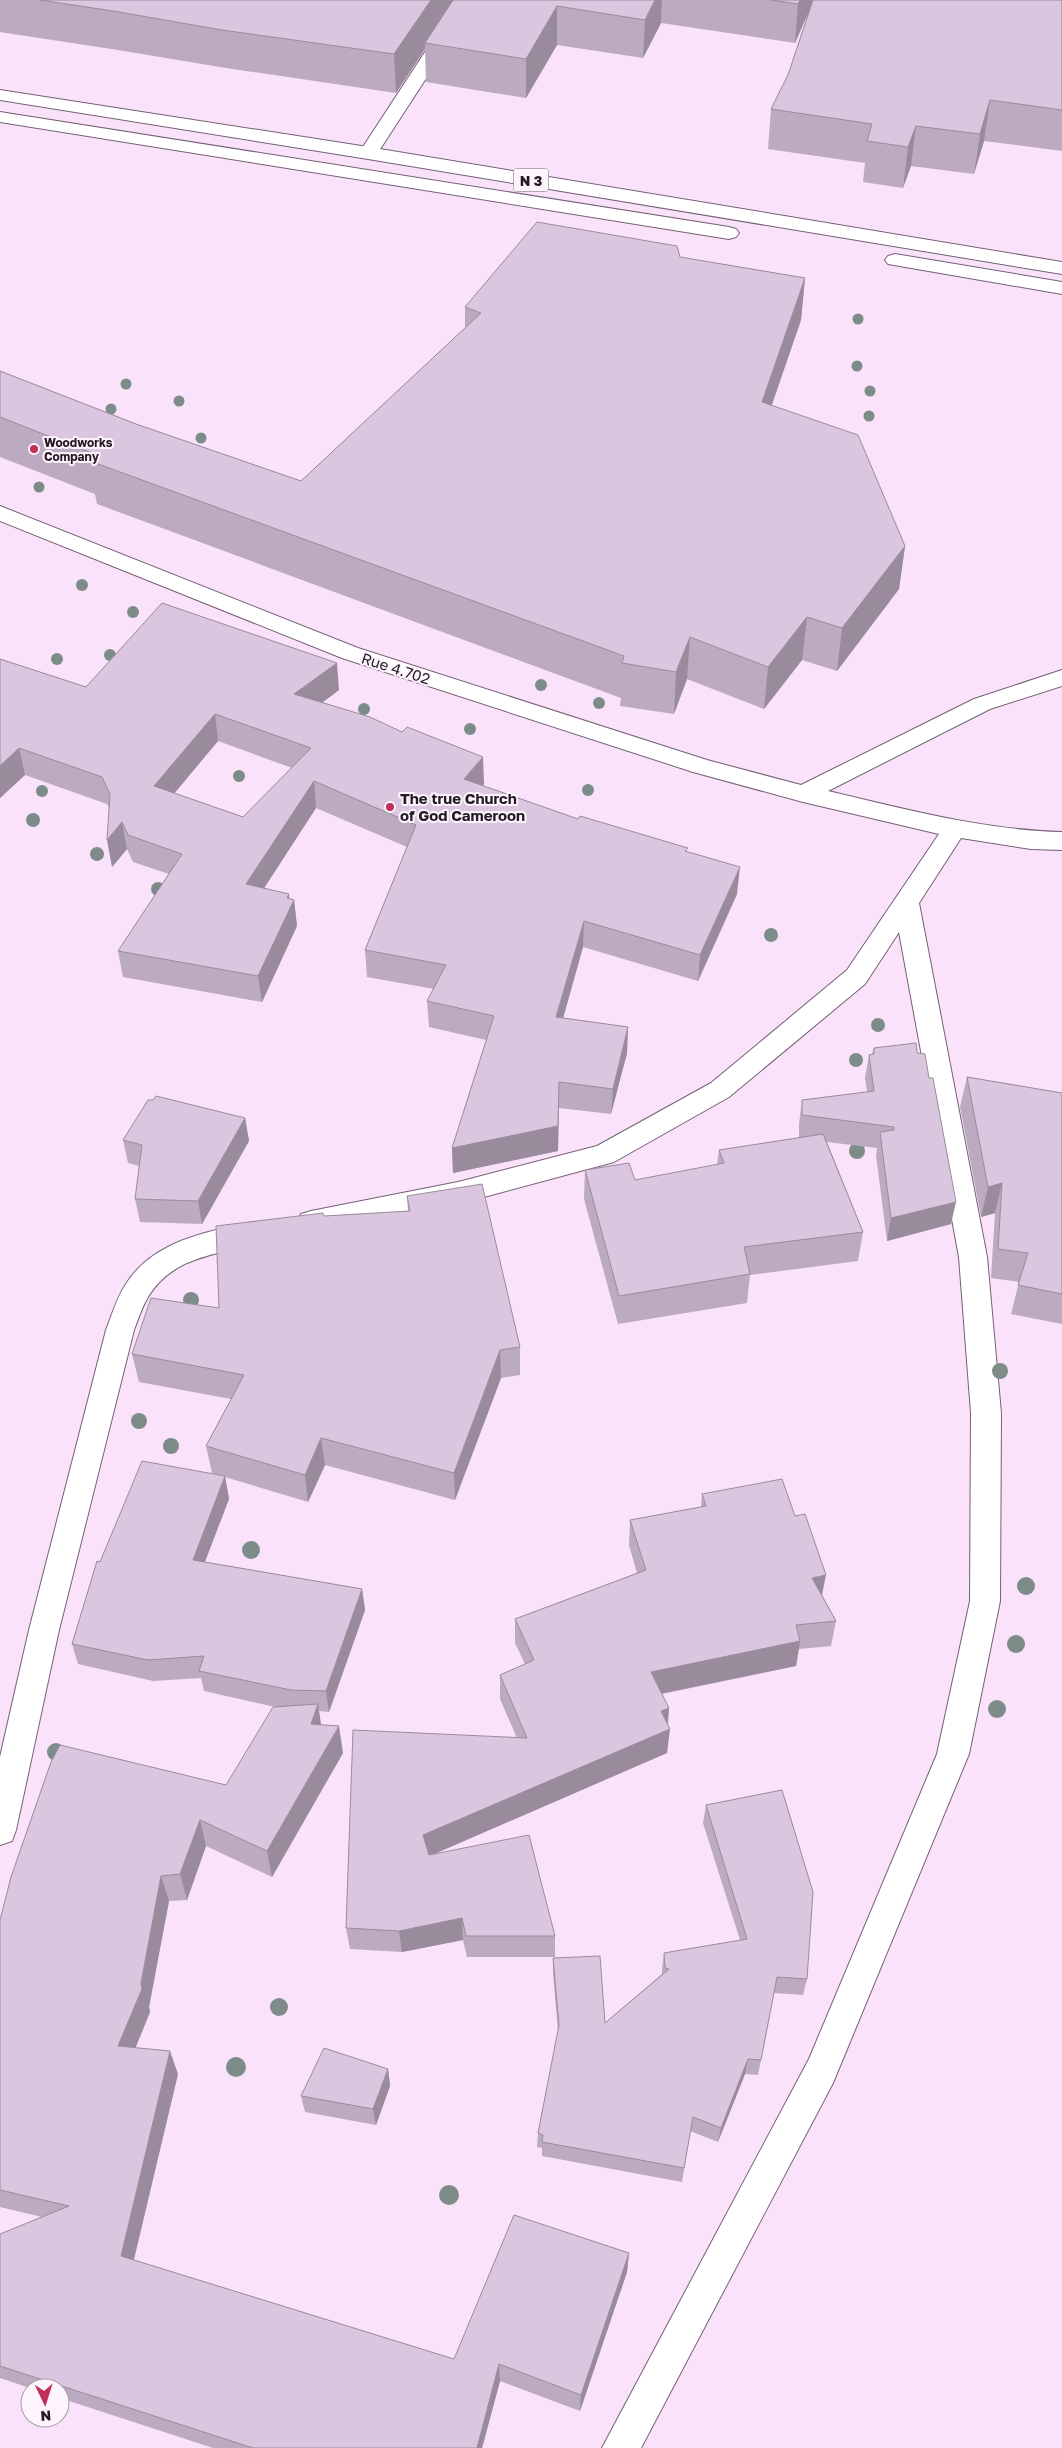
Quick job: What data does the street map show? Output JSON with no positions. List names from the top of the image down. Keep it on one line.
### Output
{"streets":{"main road":["N 3","Rue 4.702"]},"places":["Woodworks Company","The true Church of God Cameroon"],"north":"bottom"}
